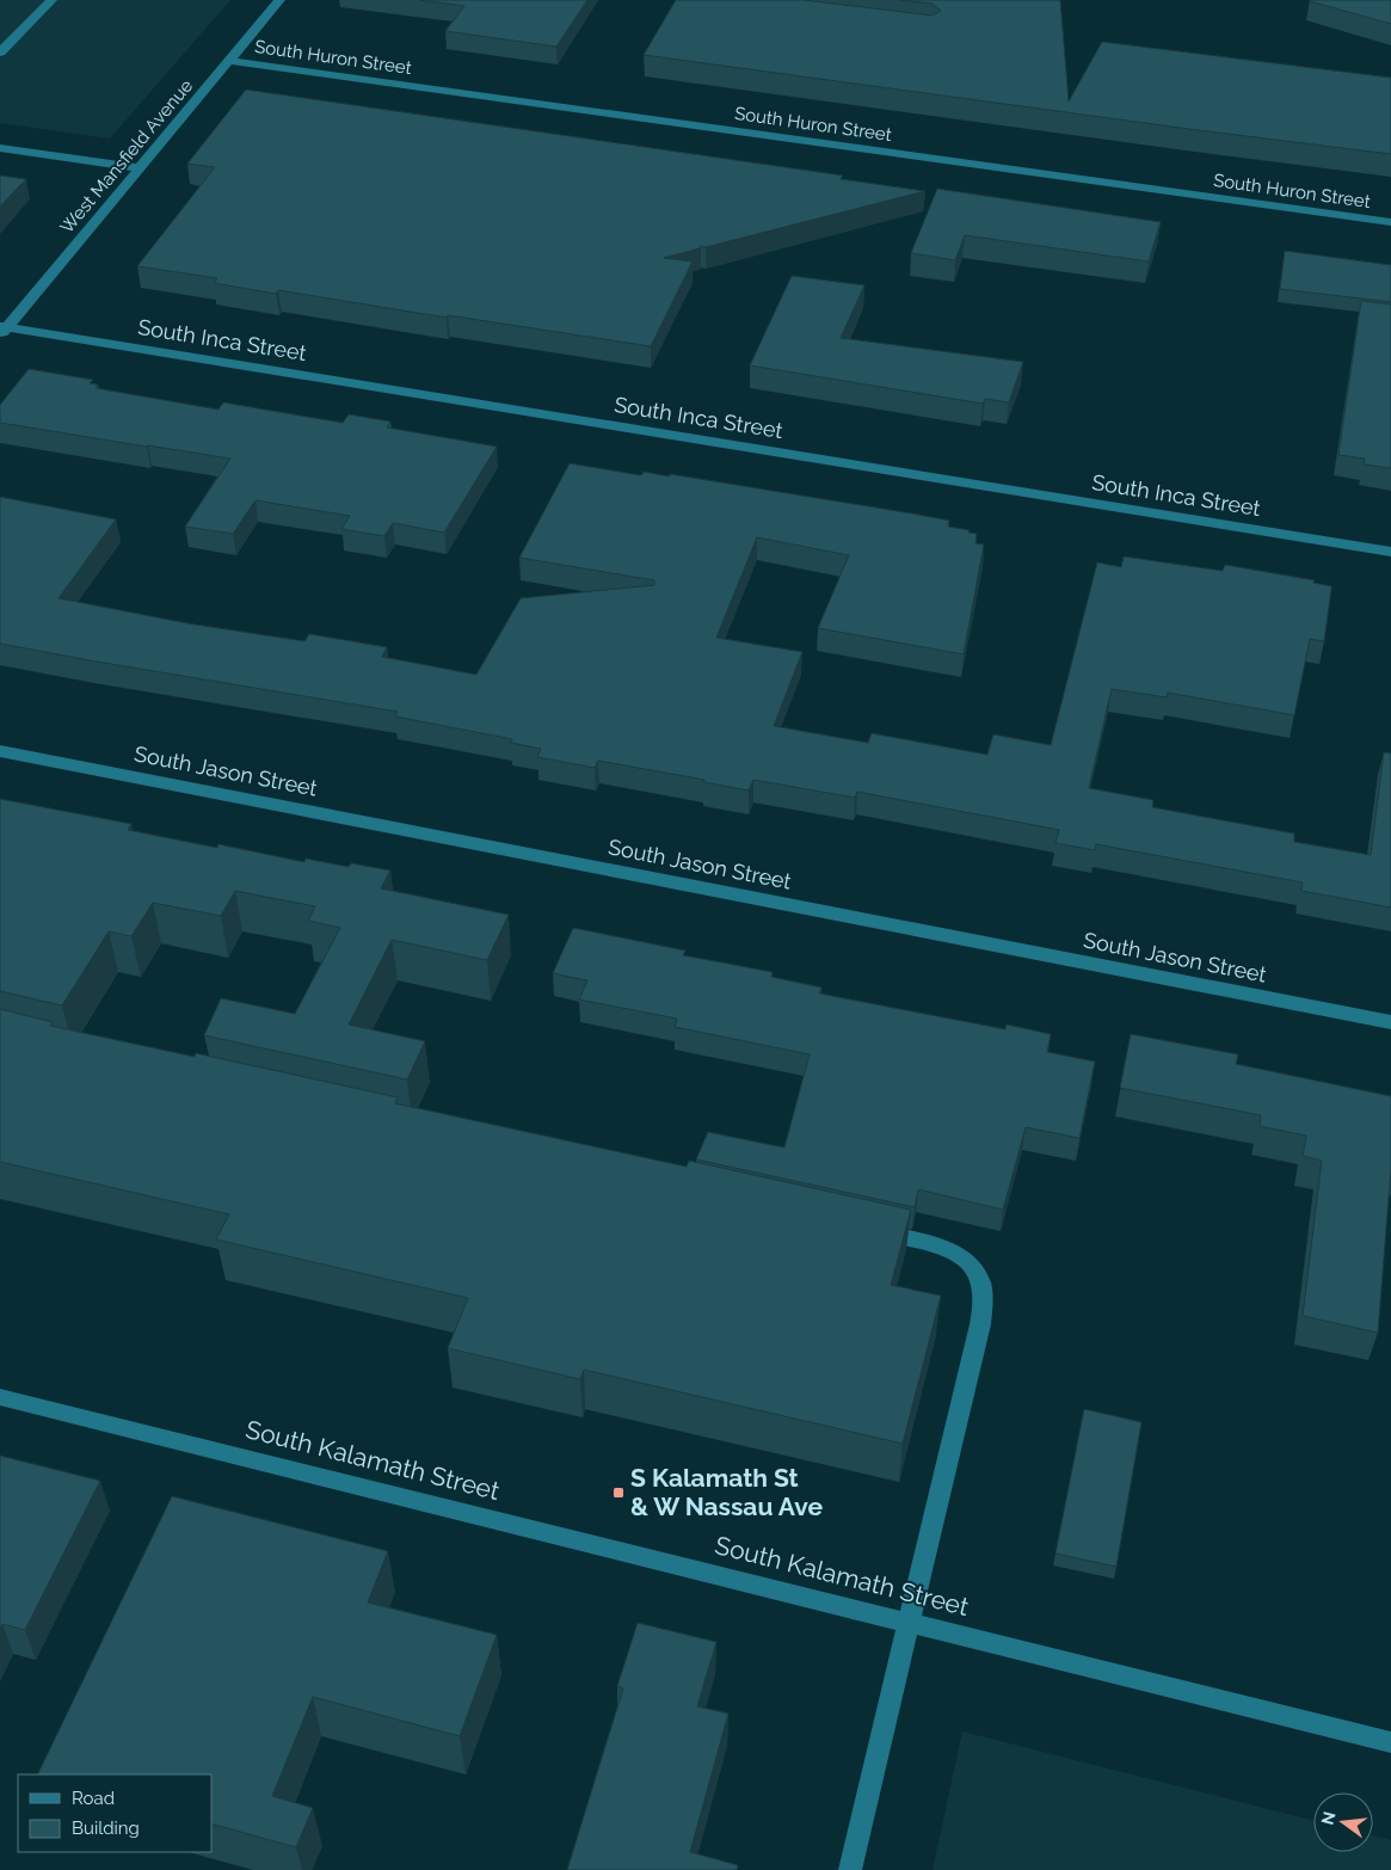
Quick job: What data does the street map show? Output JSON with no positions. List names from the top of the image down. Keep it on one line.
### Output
{"streets":{"street":["South Huron Street","West Mansfield Avenue","South Inca Street","South Jason Street","South Kalamath Street"]},"crossings":[["South Huron Street","West Mansfield Avenue"],["West Mansfield Avenue","South Inca Street"]],"places":{"transit":["S Kalamath St & W Nassau Ave"]},"legend":["Road","Building"],"north":"left"}
